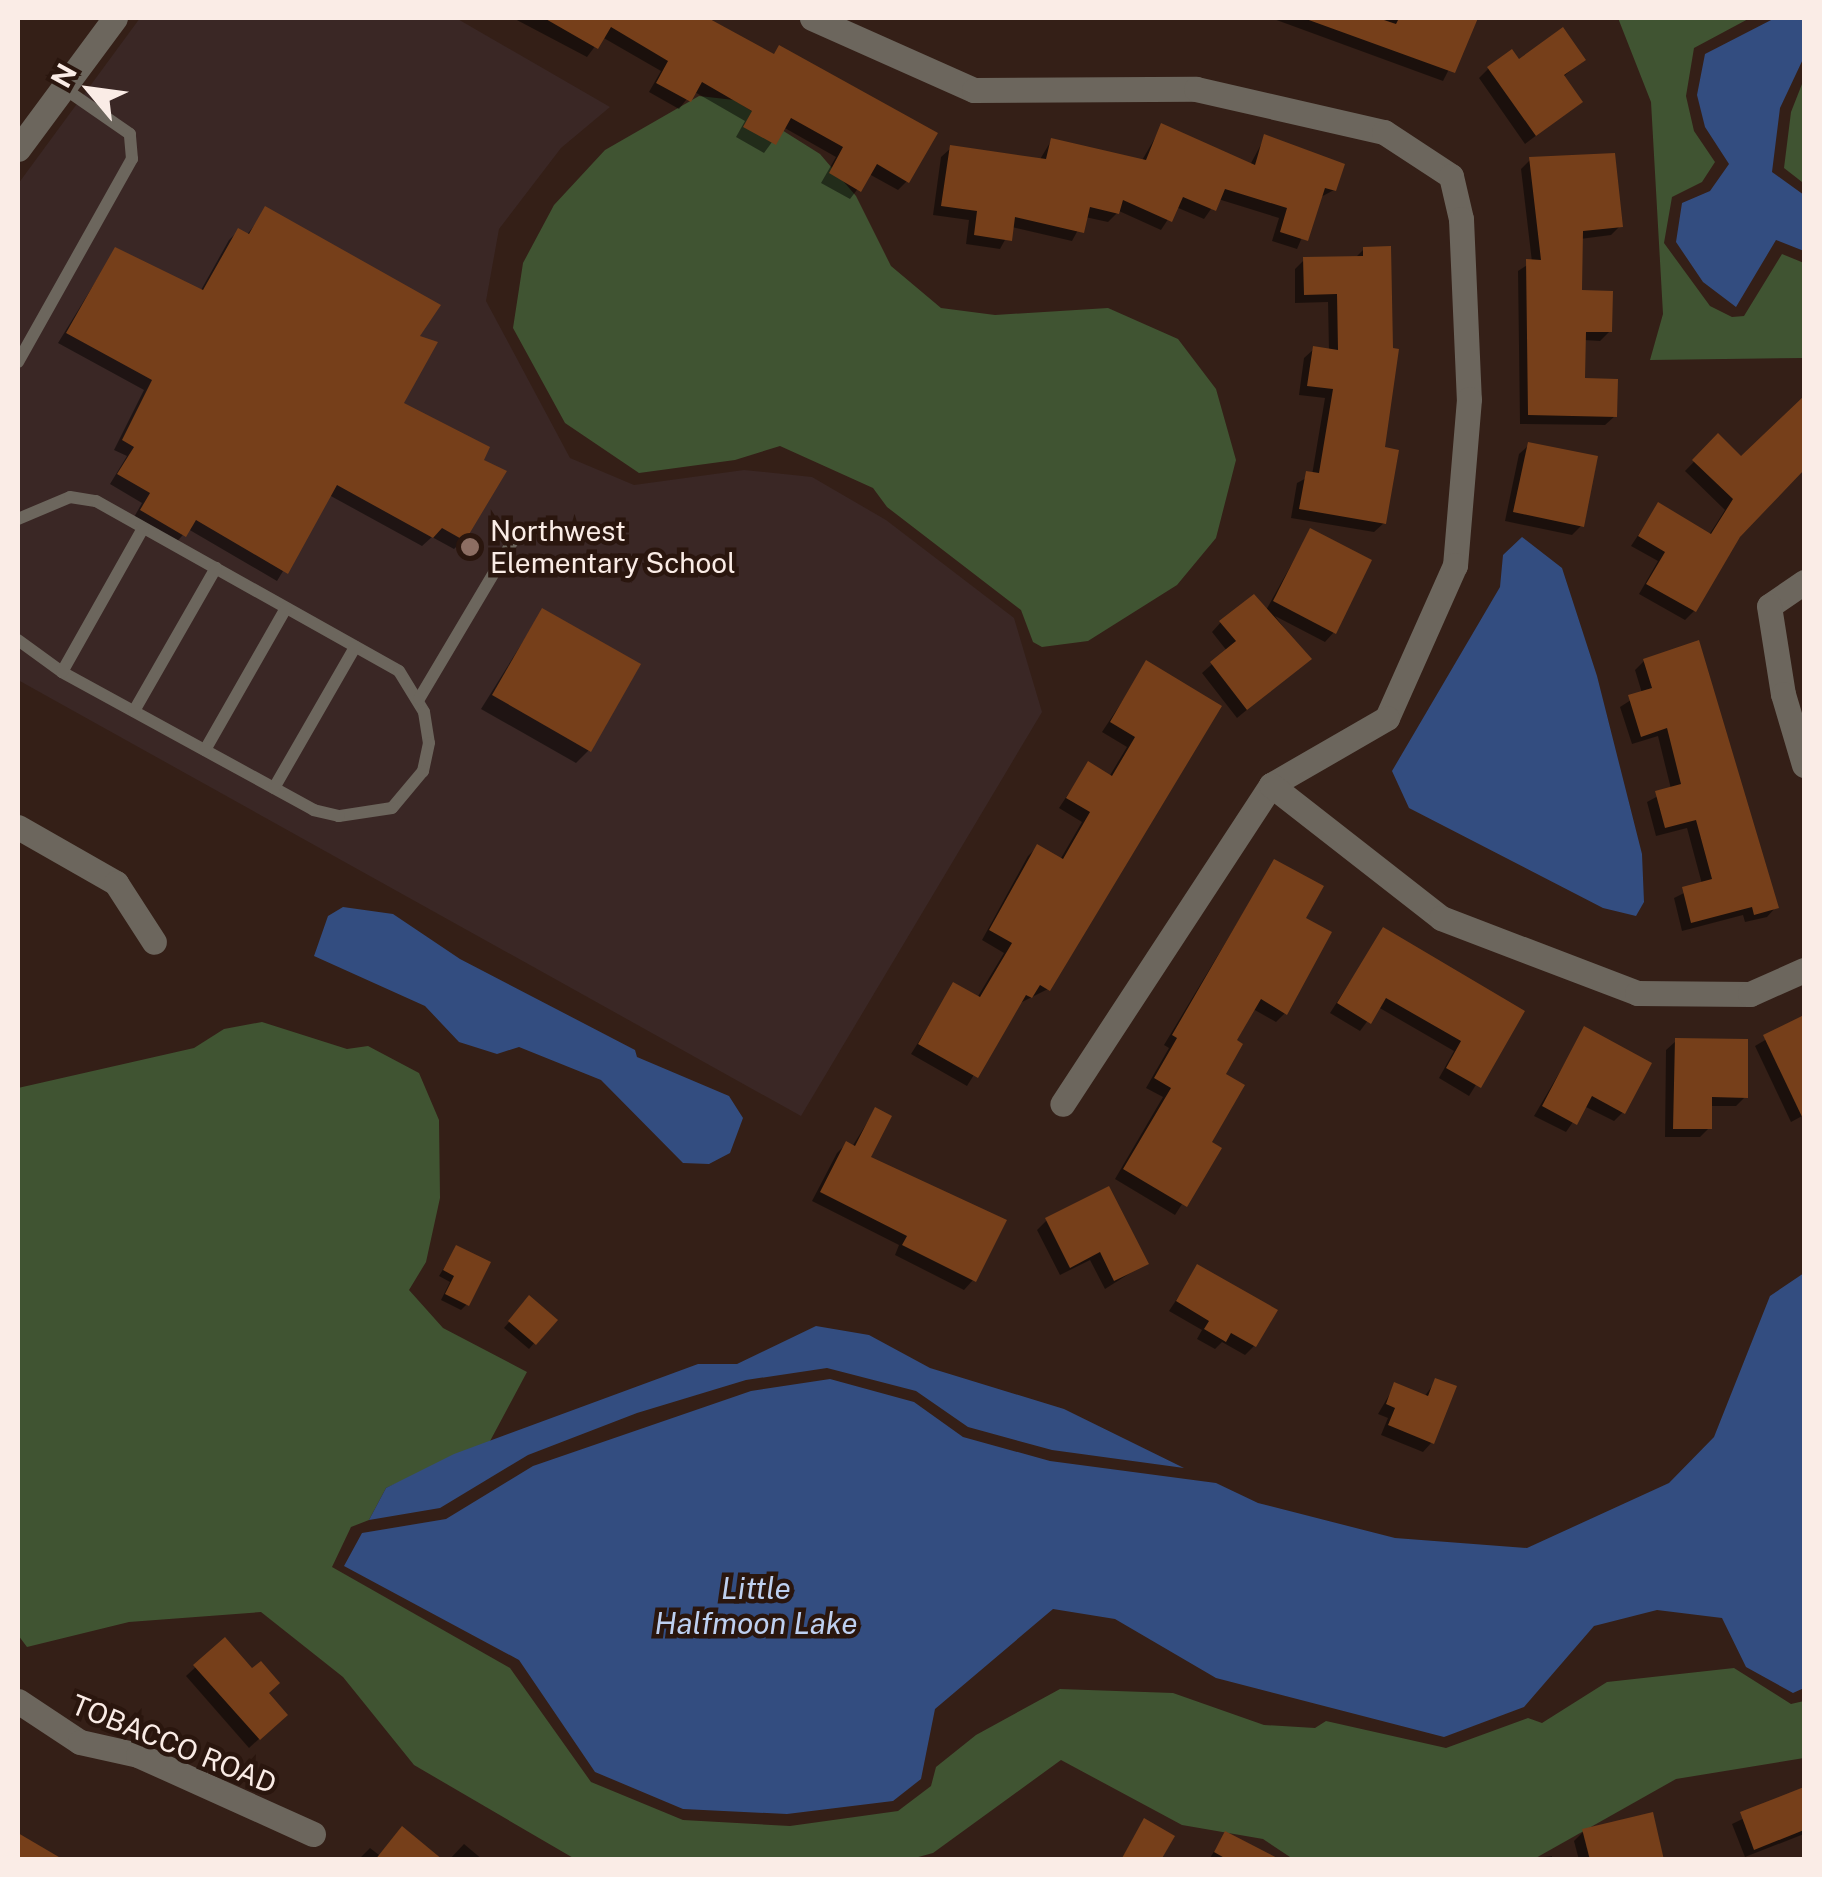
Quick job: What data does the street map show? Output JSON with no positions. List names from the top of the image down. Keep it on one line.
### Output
{"streets":{"street":["TOBACCO ROAD"]},"water":["Little Halfmoon Lake"],"places":["Northwest Elementary School"],"north":"top left"}
